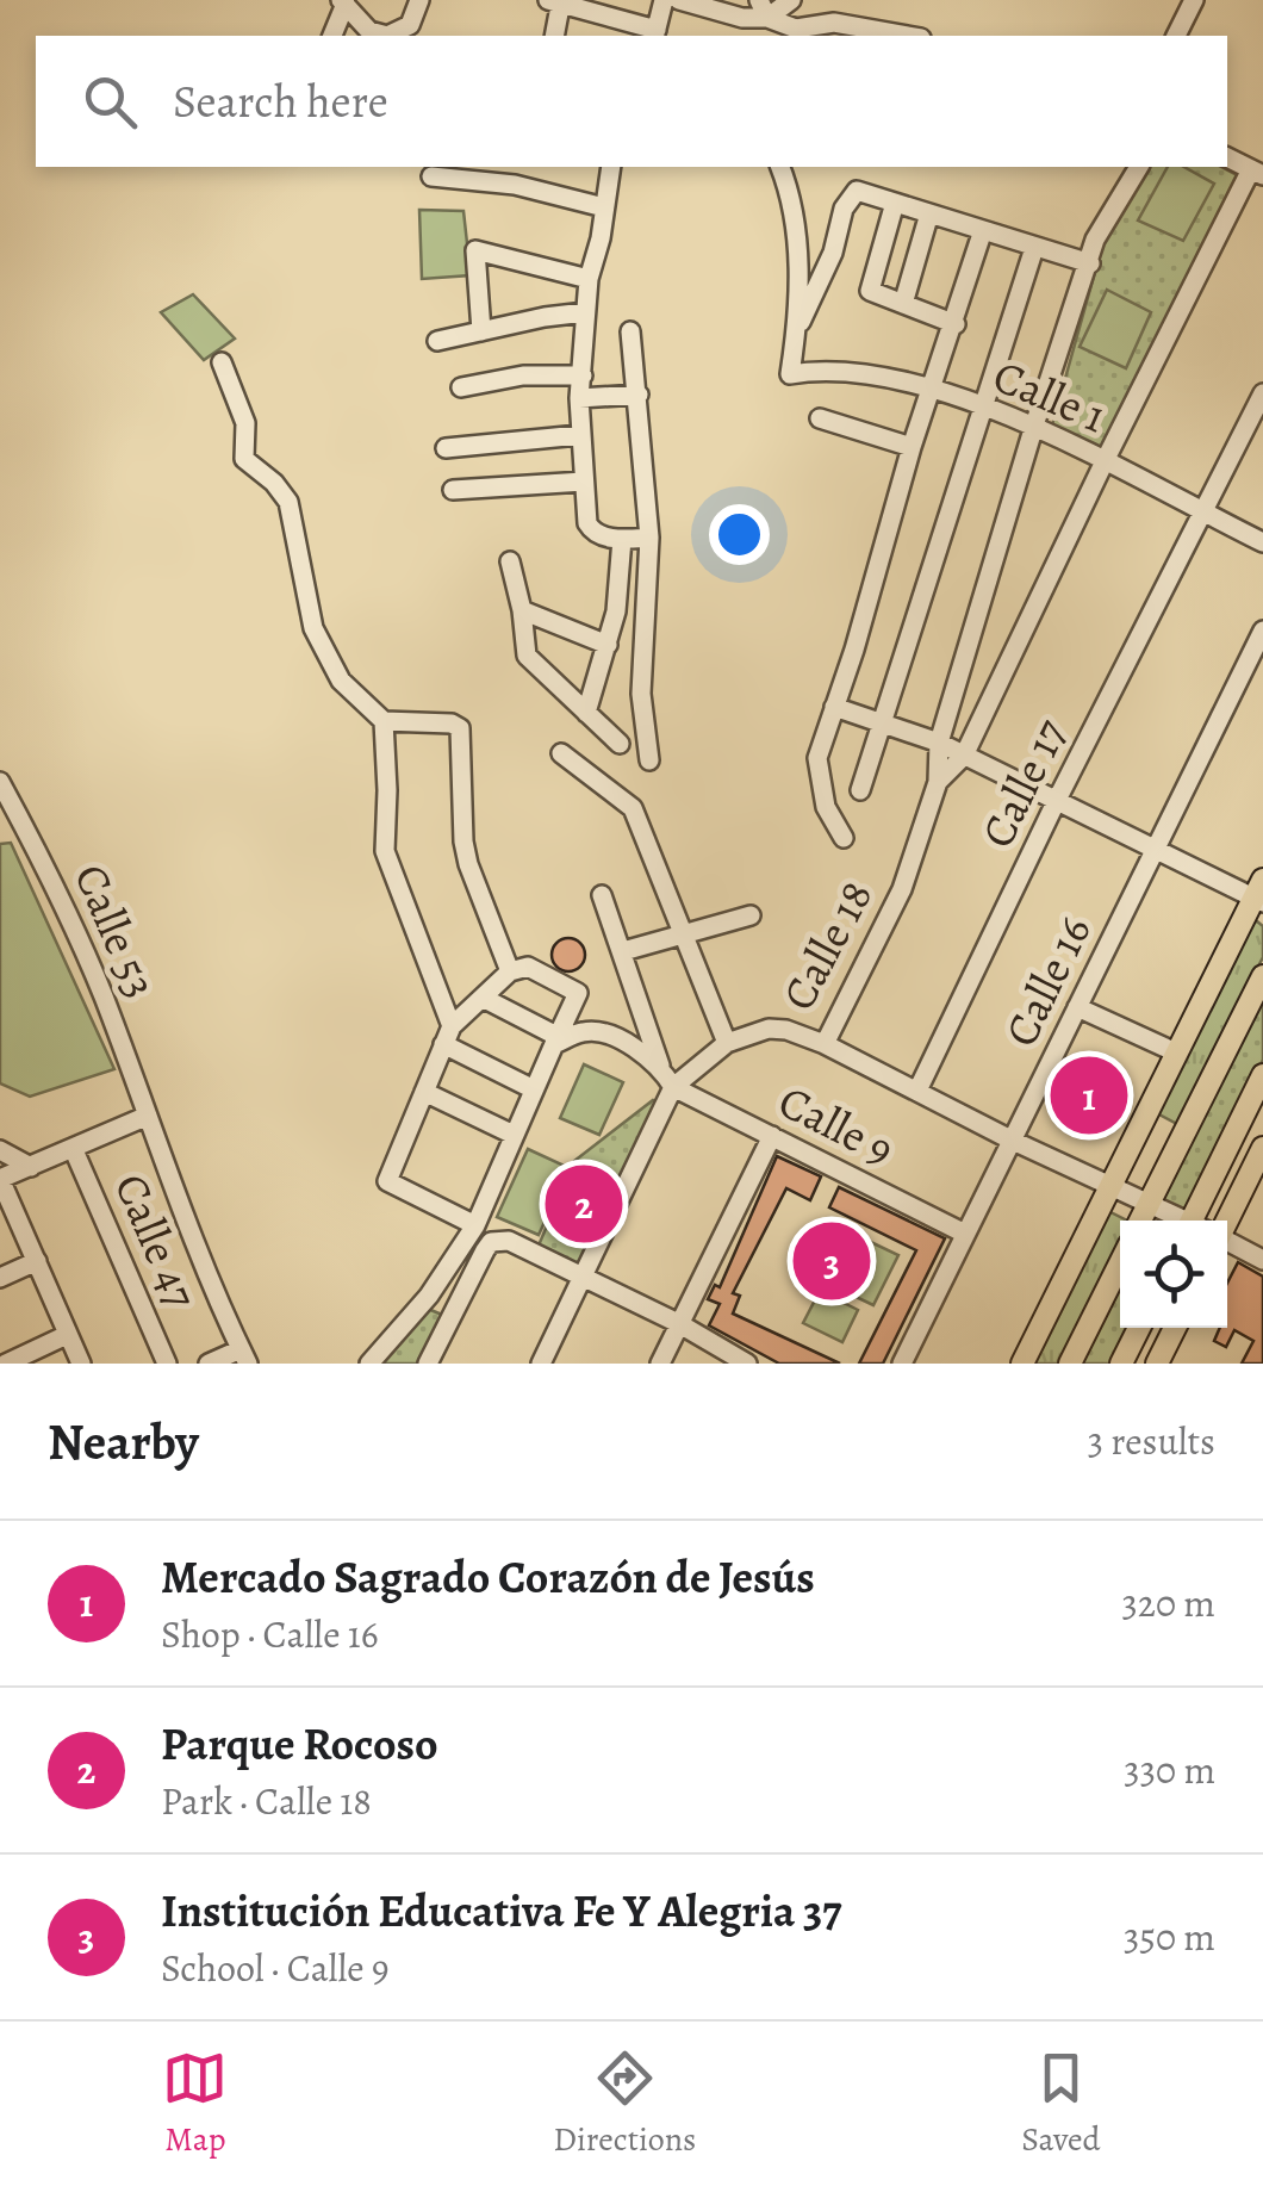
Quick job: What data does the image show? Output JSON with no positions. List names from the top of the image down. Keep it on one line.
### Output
{"streets":{"street":["Calle 1","Calle 17","Calle 53","Calle 18","Calle 16","Calle 9","Calle 47"]},"crossings":[["Calle 1","Calle 17"],["Calle 1","Calle 18"],["Calle 18","Calle 9"],["Calle 16","Calle 9"]],"page":{"search":"Search here","pins":["1","2","3"],"heading":["Nearby","3 results"],"list":[{"mark":"1","name":"Mercado Sagrado Corazón de Jesús","note":"Shop · Calle 16","value":"320 m"},{"mark":"2","name":"Parque Rocoso","note":"Park · Calle 18","value":"330 m"},{"mark":"3","name":"Institución Educativa Fe Y Alegria 37","note":"School · Calle 9","value":"350 m"}],"nav":["Map","Directions","Saved"]}}
